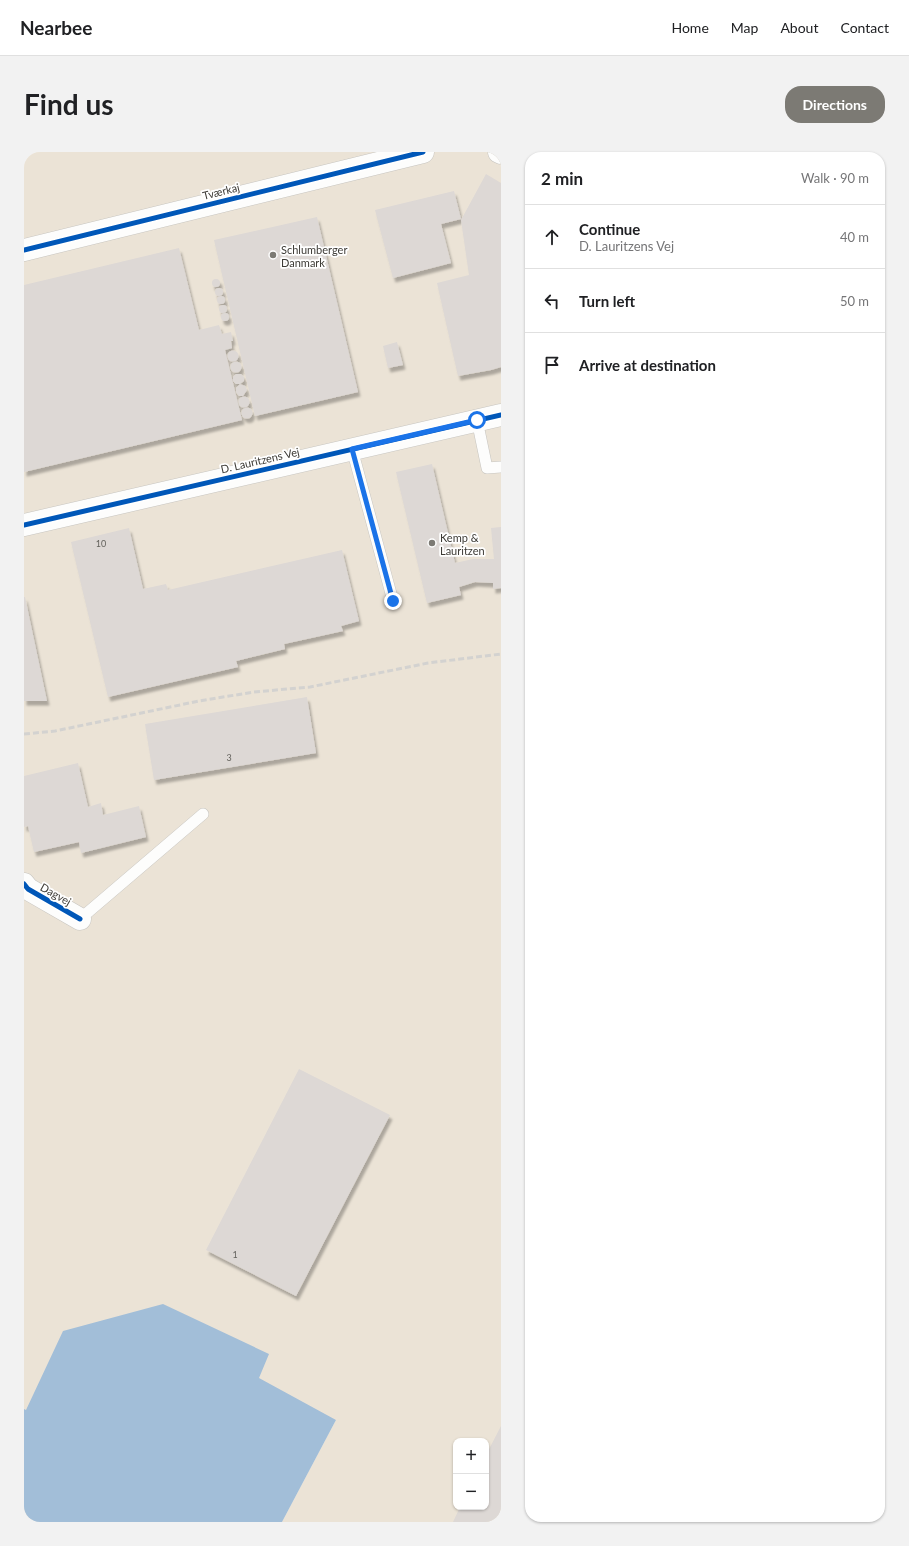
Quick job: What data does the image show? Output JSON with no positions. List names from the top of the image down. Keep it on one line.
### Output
{"streets":{"street":["Tværkaj","D. Lauritzens Vej","Dagvej"]},"places":["Schlumberger Danmark","Kemp & Lauritzen"],"house_numbers":["10","3","1"],"page":{"header":"Nearbee","nav":["Home","Map","About","Contact"],"buttons":"Directions","title":"Find us","heading":["2 min","Walk · 90 m"],"list":[["Continue","D. Lauritzens Vej","40 m"],["Turn left","50 m"],"Arrive at destination"],"map_buttons":["+","−"]}}
